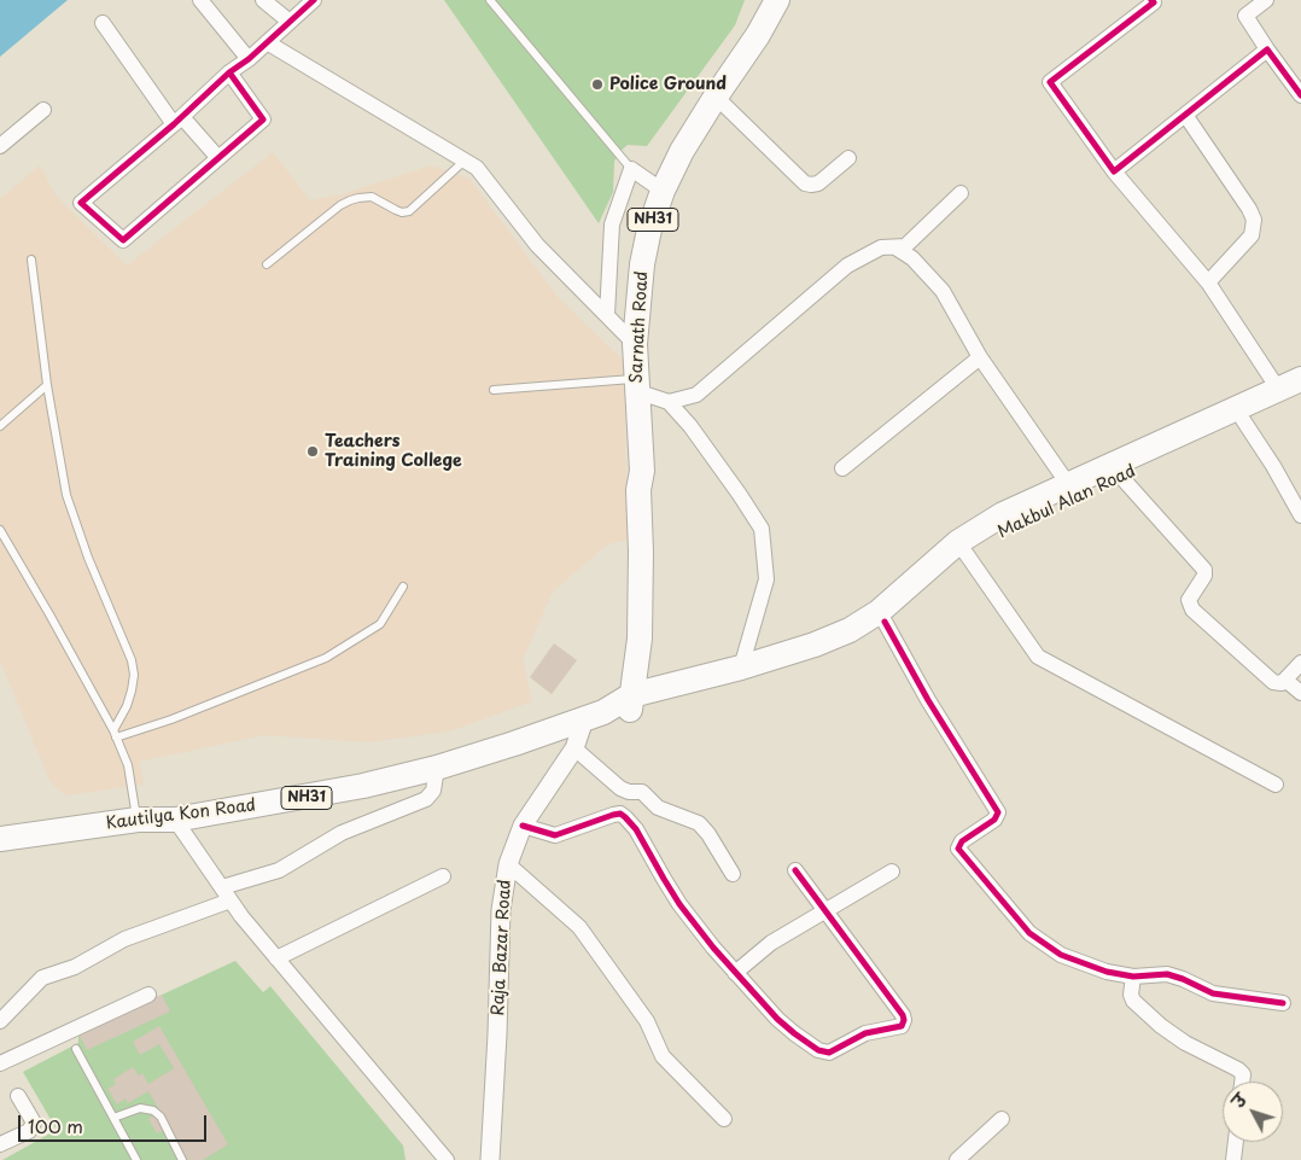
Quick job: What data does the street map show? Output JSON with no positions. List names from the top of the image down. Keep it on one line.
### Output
{"streets":{"highway":["NH31","Sarnath Road","Makbul Alan Road","Kautilya Kon Road"],"street":["Raja Bazar Road"]},"crossings":[["Sarnath Road","Makbul Alan Road"],["Sarnath Road","Kautilya Kon Road"],["Makbul Alan Road","Kautilya Kon Road"],["Kautilya Kon Road","Raja Bazar Road"]],"places":["Police Ground","Teachers Training College"],"scale_bar":"100 m","north":"top left"}
